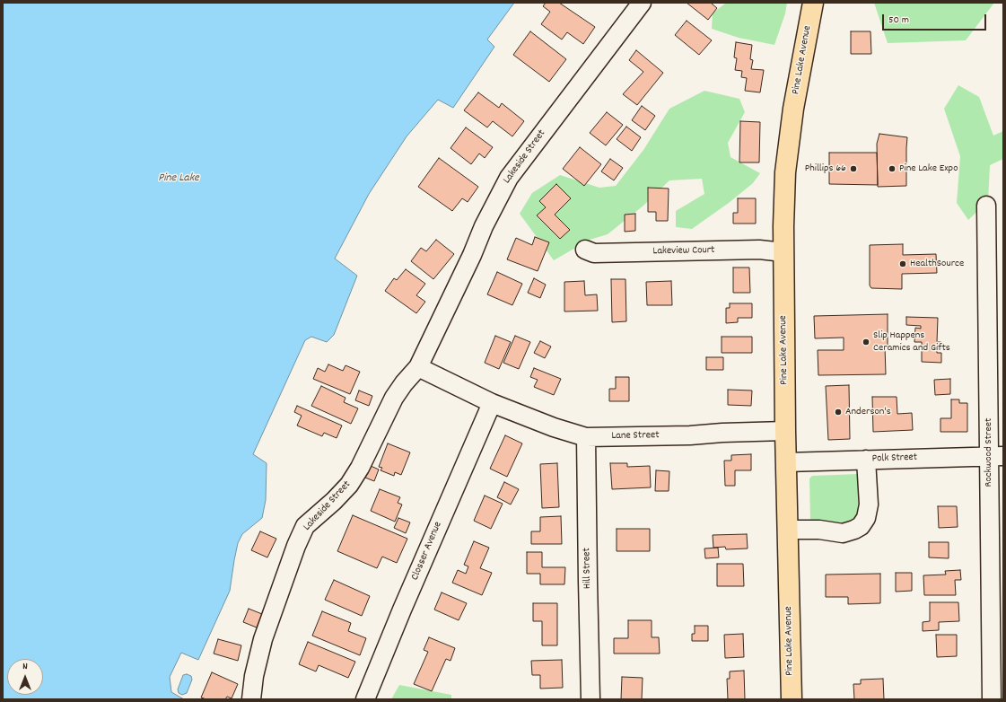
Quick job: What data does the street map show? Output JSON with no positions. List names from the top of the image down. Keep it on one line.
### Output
{"streets":{"main road":["Pine Lake Avenue"],"street":["Lakeside Street","Lakeview Court","Lane Street","Rockwood Street","Polk Street","Closser Avenue","Hill Street"]},"crossings":[["Pine Lake Avenue","Lakeview Court"],["Pine Lake Avenue","Lane Street"],["Pine Lake Avenue","Polk Street"],["Lane Street","Closser Avenue"],["Lane Street","Hill Street"],["Rockwood Street","Polk Street"]],"water":["Pine Lake"],"places":["Phillips 66","Pine Lake Expo","HealthSource","Slip Happens Ceramics and Gifts","Anderson's"],"scale_bar":"50 m","north":"top"}
